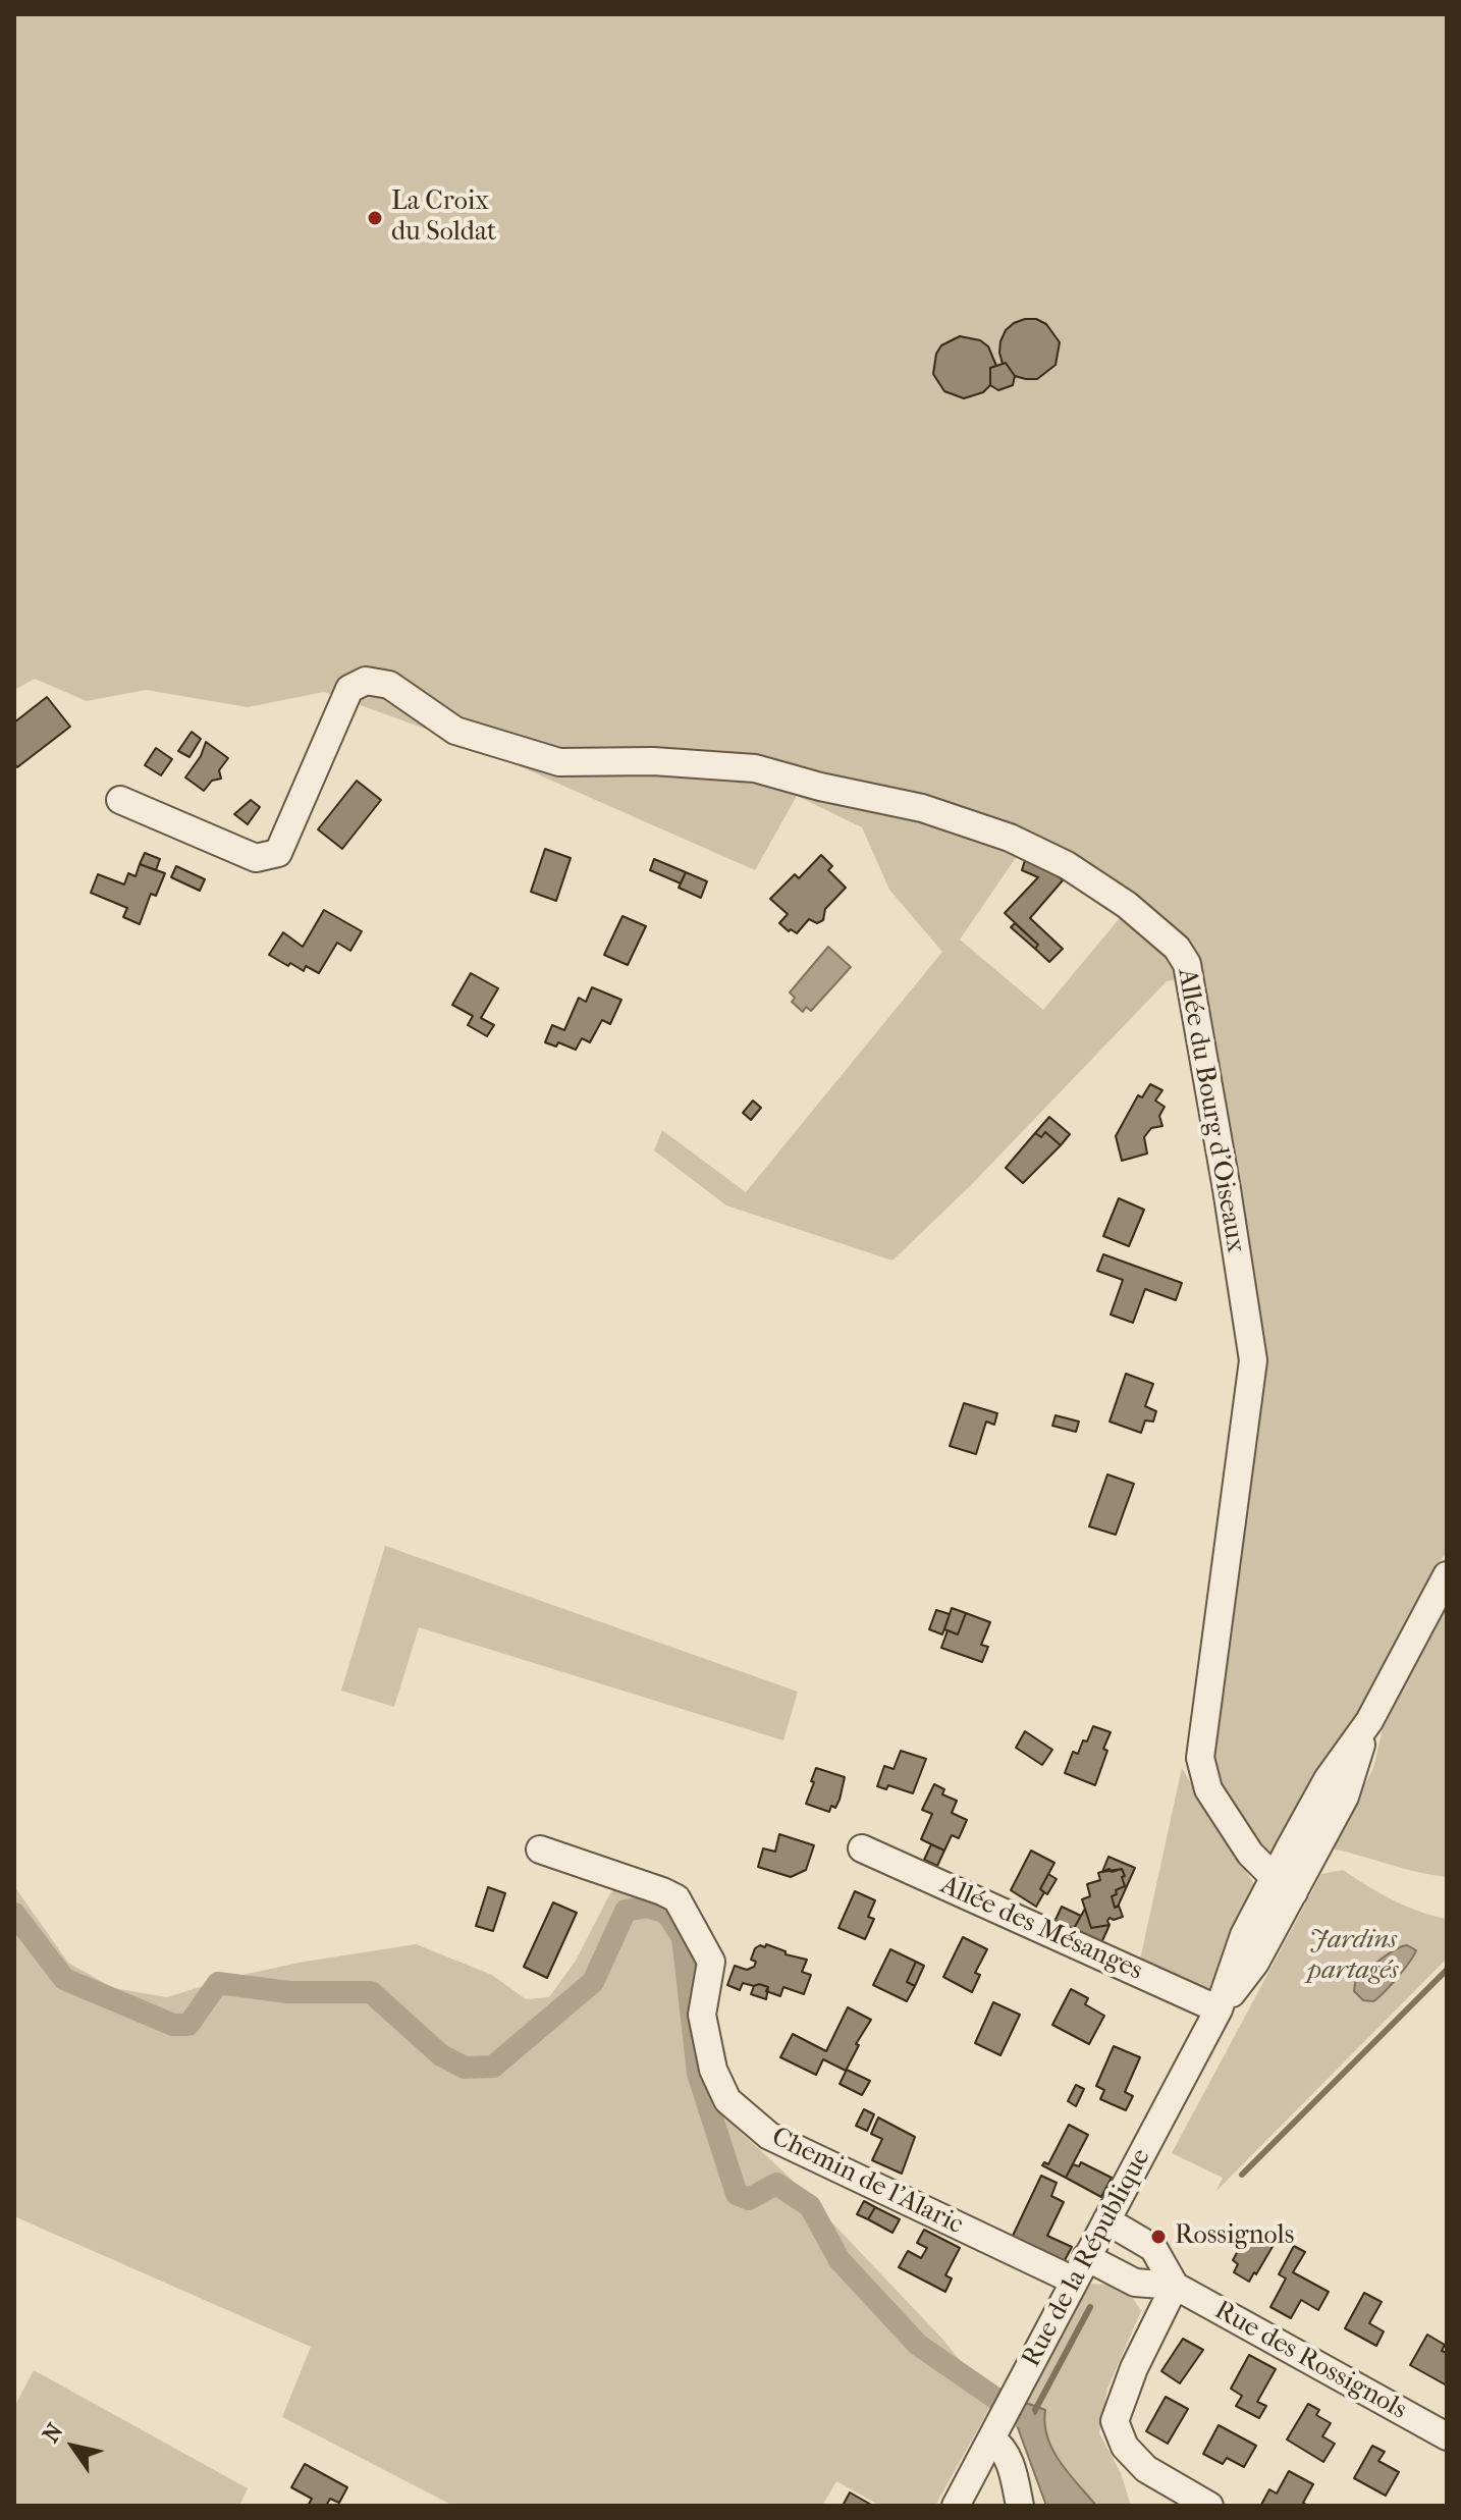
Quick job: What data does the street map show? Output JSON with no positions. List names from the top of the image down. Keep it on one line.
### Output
{"streets":{"street":["Allée du Bourg d'Oiseaux","Allée des Mésanges","Chemin de l'Alaric","Rue de la République","Rue des Rossignols"]},"crossings":[["Allée du Bourg d'Oiseaux","Rue de la République"],["Allée des Mésanges","Rue de la République"],["Chemin de l'Alaric","Rue de la République"],["Chemin de l'Alaric","Rue des Rossignols"],["Rue de la République","Rue des Rossignols"]],"parks":["Jardins partagés"],"places":["La Croix du Soldat","Rossignols"],"north":"top left"}
